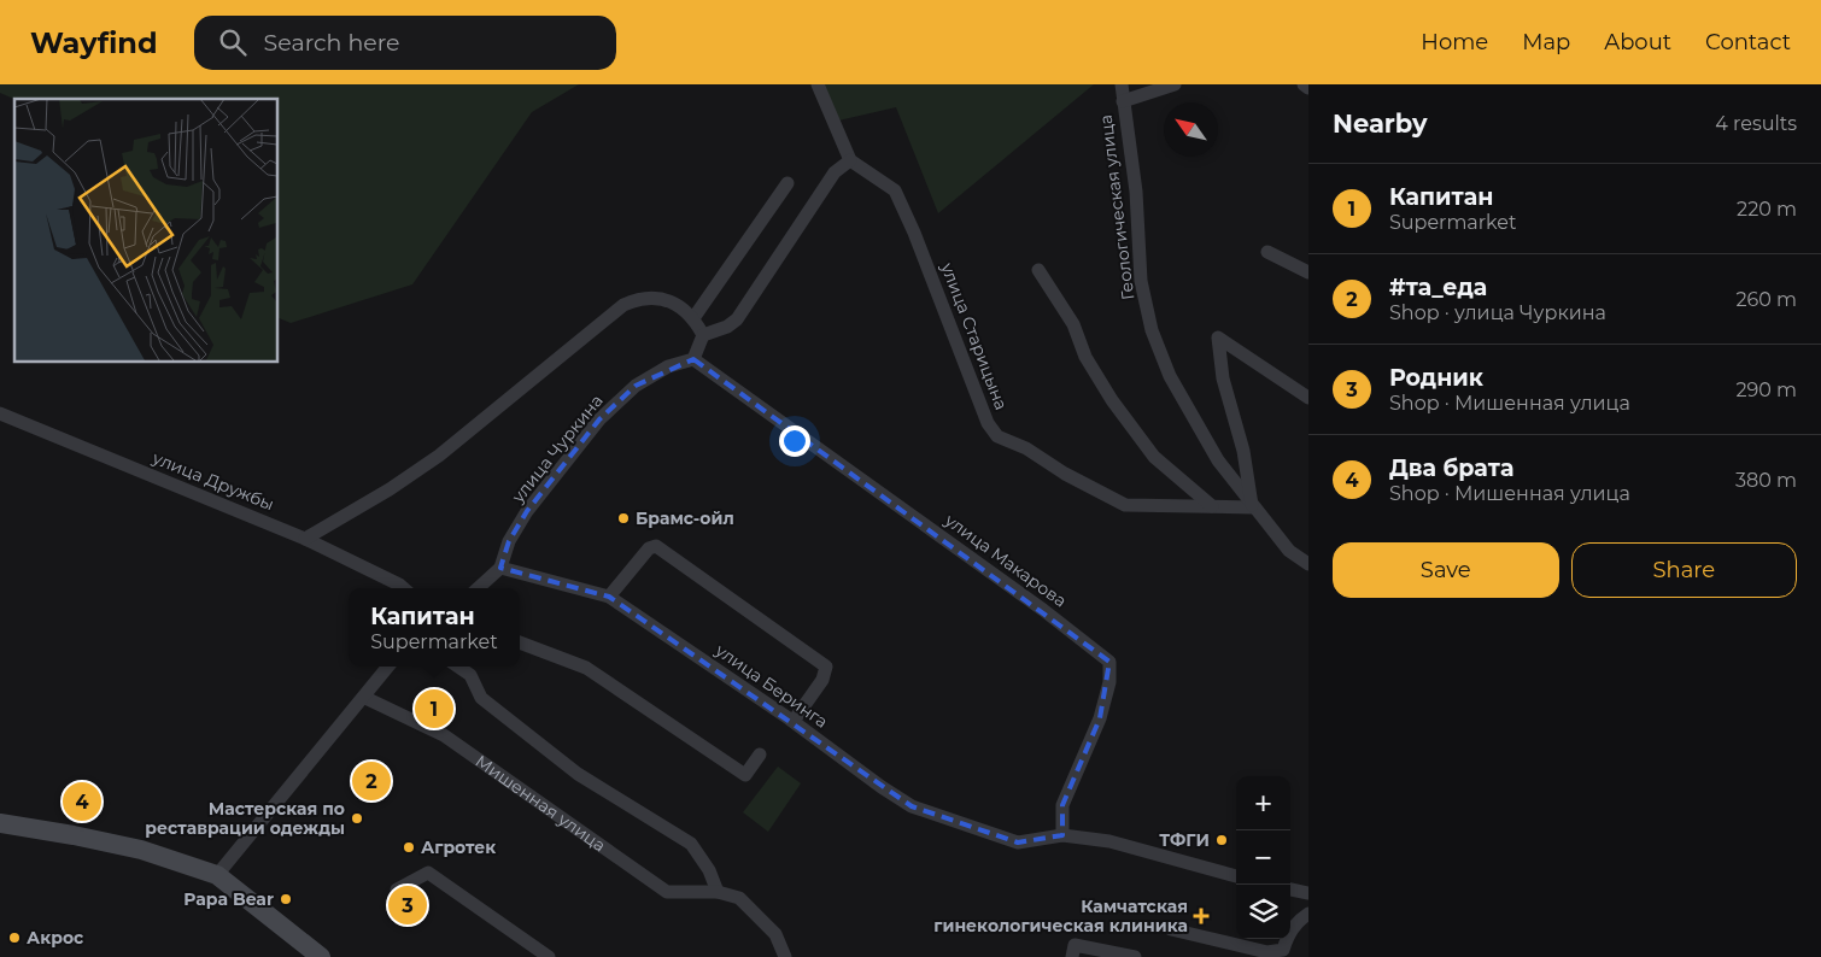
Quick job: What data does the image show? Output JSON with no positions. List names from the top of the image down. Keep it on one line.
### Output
{"streets":{"street":["Геологическая улица","улица Старицына","улица Чуркина","улица Дружбы","улица Макарова","улица Беринга","Мишенная улица"]},"crossings":[["Геологическая улица","улица Старицына"],["улица Чуркина","улица Макарова"],["улица Чуркина","улица Беринга"],["улица Макарова","улица Беринга"]],"places":{"other":["Брамс-ойл","Мастерская по реставрации одежды","ТФГИ","Агротек","Papa Bear","Акрос"],"health":["Камчатская гинекологическая клиника"]},"north":"top left","page":{"header":"Wayfind","search":"Search here","nav":["Home","Map","About","Contact"],"heading":["Nearby","4 results"],"list":[{"mark":"1","name":"Капитан","note":"Supermarket","value":"220 m"},{"mark":"2","name":"#та_еда","note":"Shop · улица Чуркина","value":"260 m"},{"mark":"3","name":"Родник","note":"Shop · Мишенная улица","value":"290 m"},{"mark":"4","name":"Два брата","note":"Shop · Мишенная улица","value":"380 m"}],"buttons":["Save","Share"],"popup":["Капитан","Supermarket"],"pins":["1","2","4","3"],"map_buttons":["+","−"]}}
